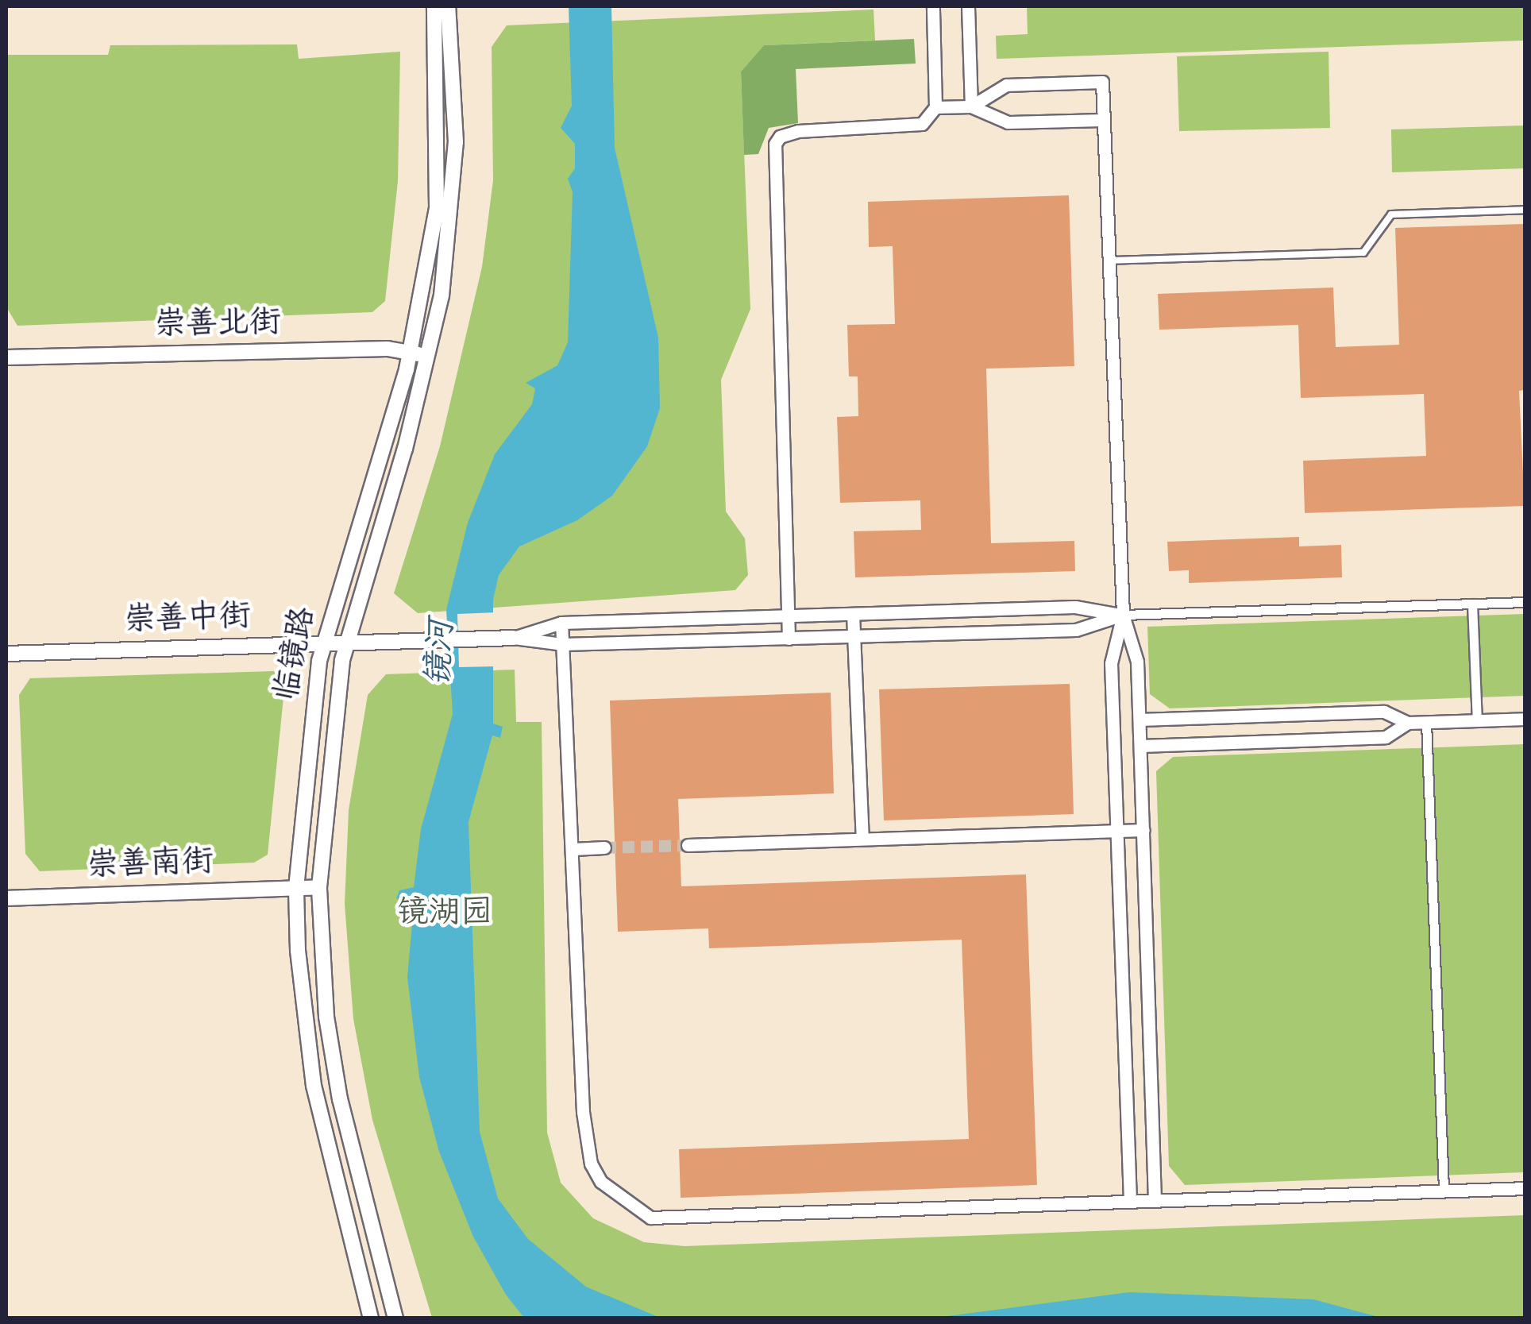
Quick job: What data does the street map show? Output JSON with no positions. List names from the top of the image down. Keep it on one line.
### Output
{"streets":{"street":["崇善北街","崇善中街","临镜路","崇善南街"]},"crossings":[["崇善北街","临镜路"],["崇善中街","临镜路"],["临镜路","崇善南街"]],"water":["镜河"],"parks":["镜湖园"]}
